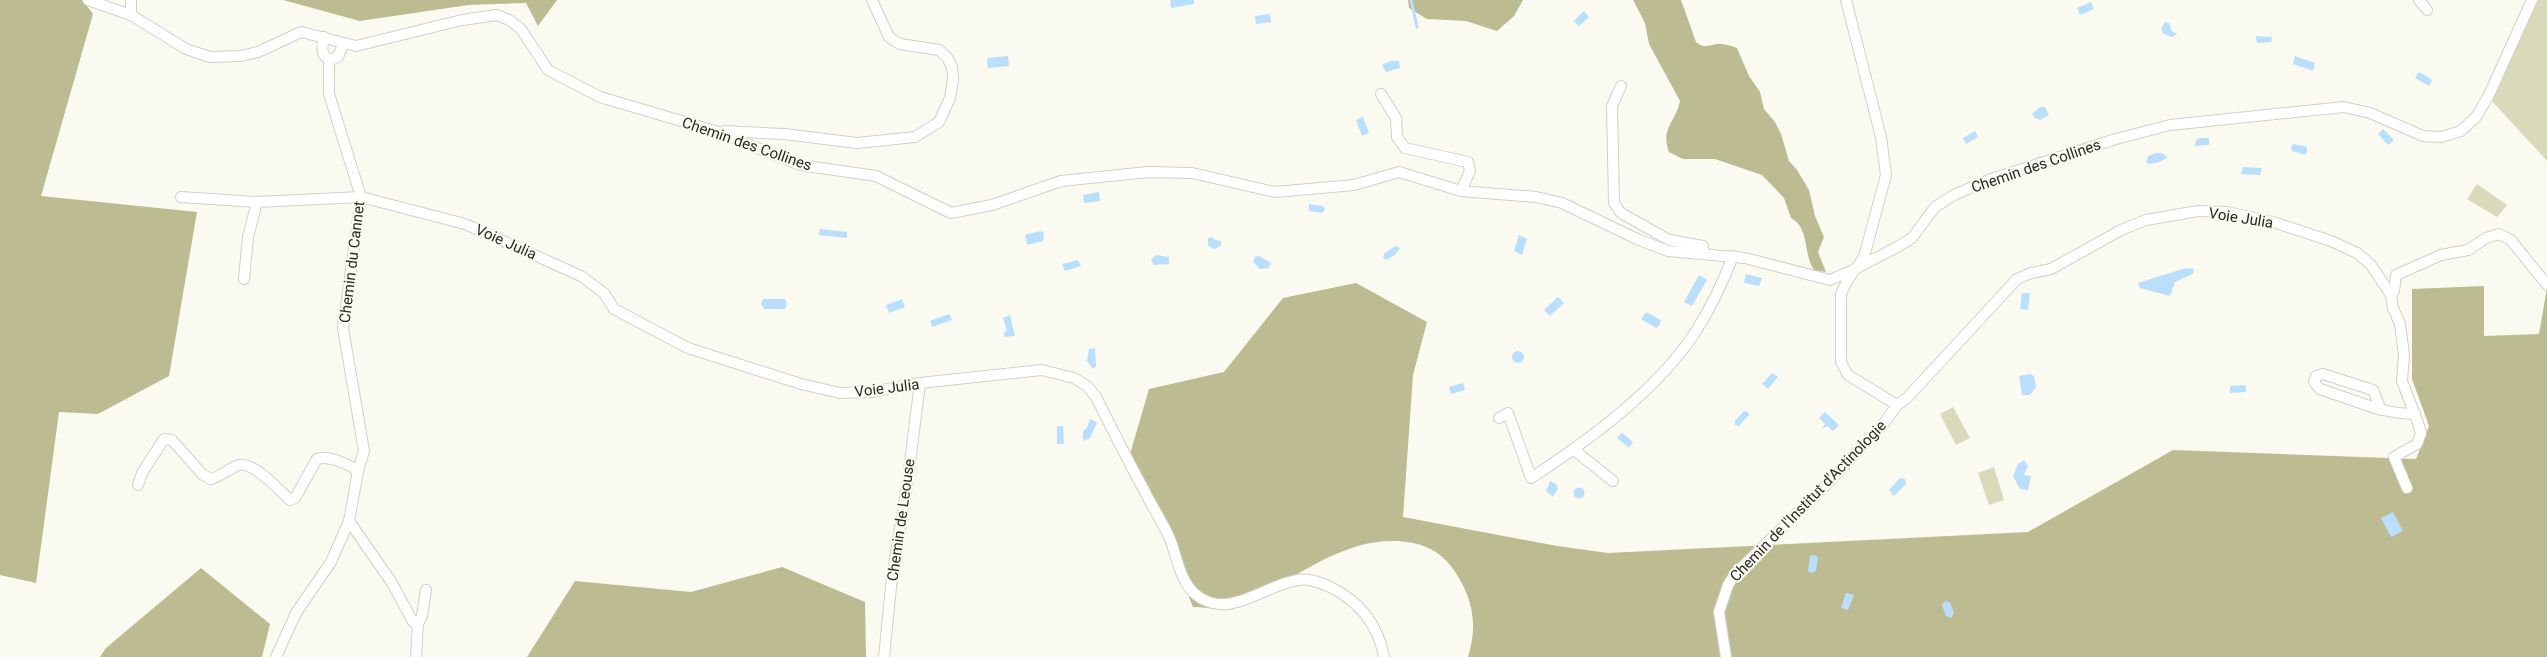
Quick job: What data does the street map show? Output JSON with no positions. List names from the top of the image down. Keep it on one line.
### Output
{"streets":{"street":["Chemin des Collines","Voie Julia","Chemin du Cannet","Chemin de l'Institut d'Actinologie","Chemin de Leouse"]},"crossings":[["Chemin des Collines","Chemin du Cannet"],["Voie Julia","Chemin du Cannet"],["Voie Julia","Chemin de l'Institut d'Actinologie"],["Voie Julia","Chemin de Leouse"]]}
